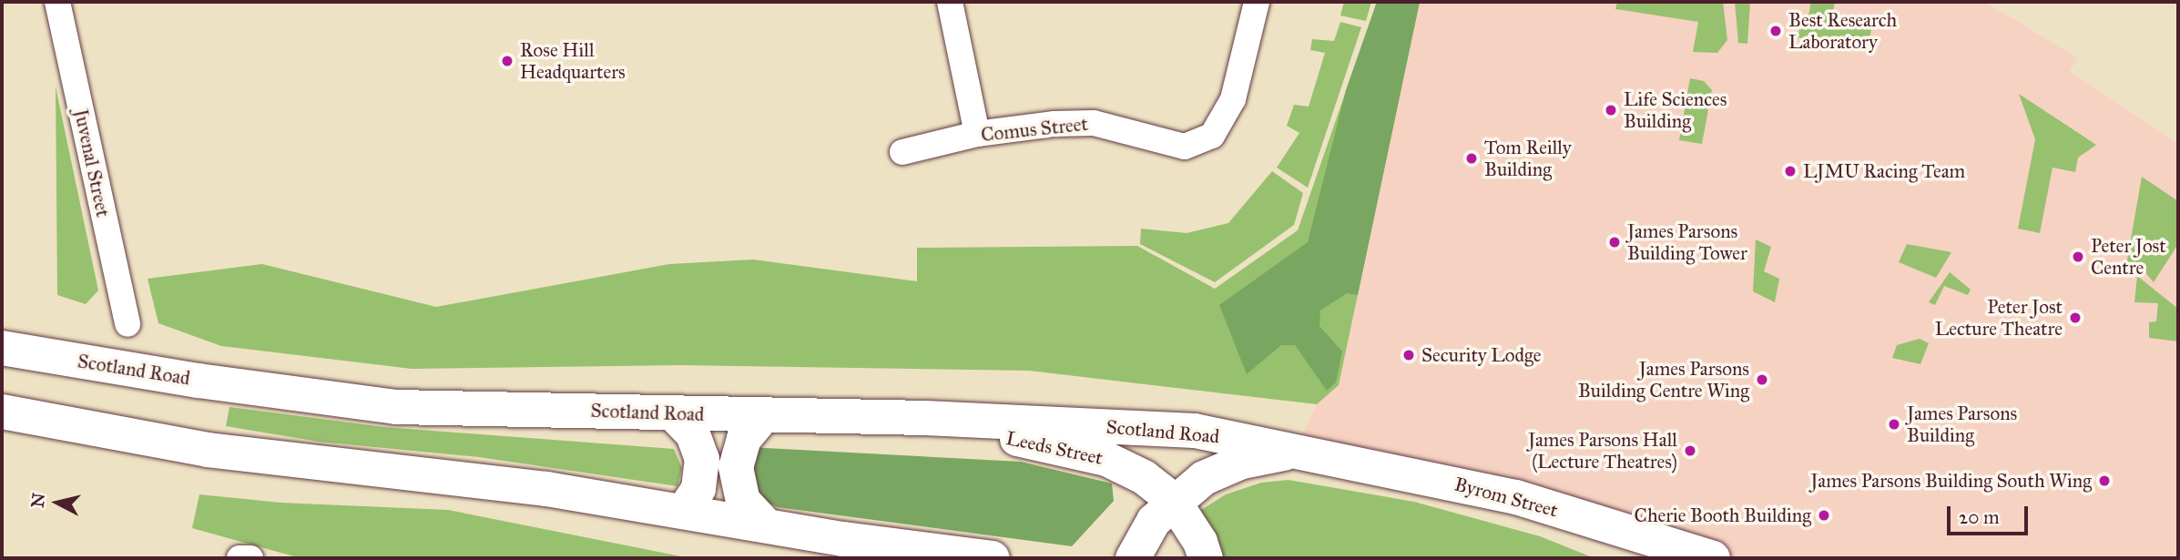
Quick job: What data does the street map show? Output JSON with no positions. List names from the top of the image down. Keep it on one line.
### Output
{"streets":{"highway":["Scotland Road","Leeds Street","Byrom Street"],"street":["Comus Street","Juvenal Street"]},"crossings":[["Scotland Road","Leeds Street"],["Scotland Road","Byrom Street"]],"places":["Best Research Laboratory","Rose Hill Headquarters","Life Sciences Building","Tom Reilly Building","LJMU Racing Team","James Parsons Building Tower","Peter Jost Centre","Peter Jost Lecture Theatre","Security Lodge","James Parsons Building Centre Wing","James Parsons Building","James Parsons Hall (Lecture Theatres)","James Parsons Building South Wing","Cherie Booth Building"],"scale_bar":"20 m","north":"left"}
